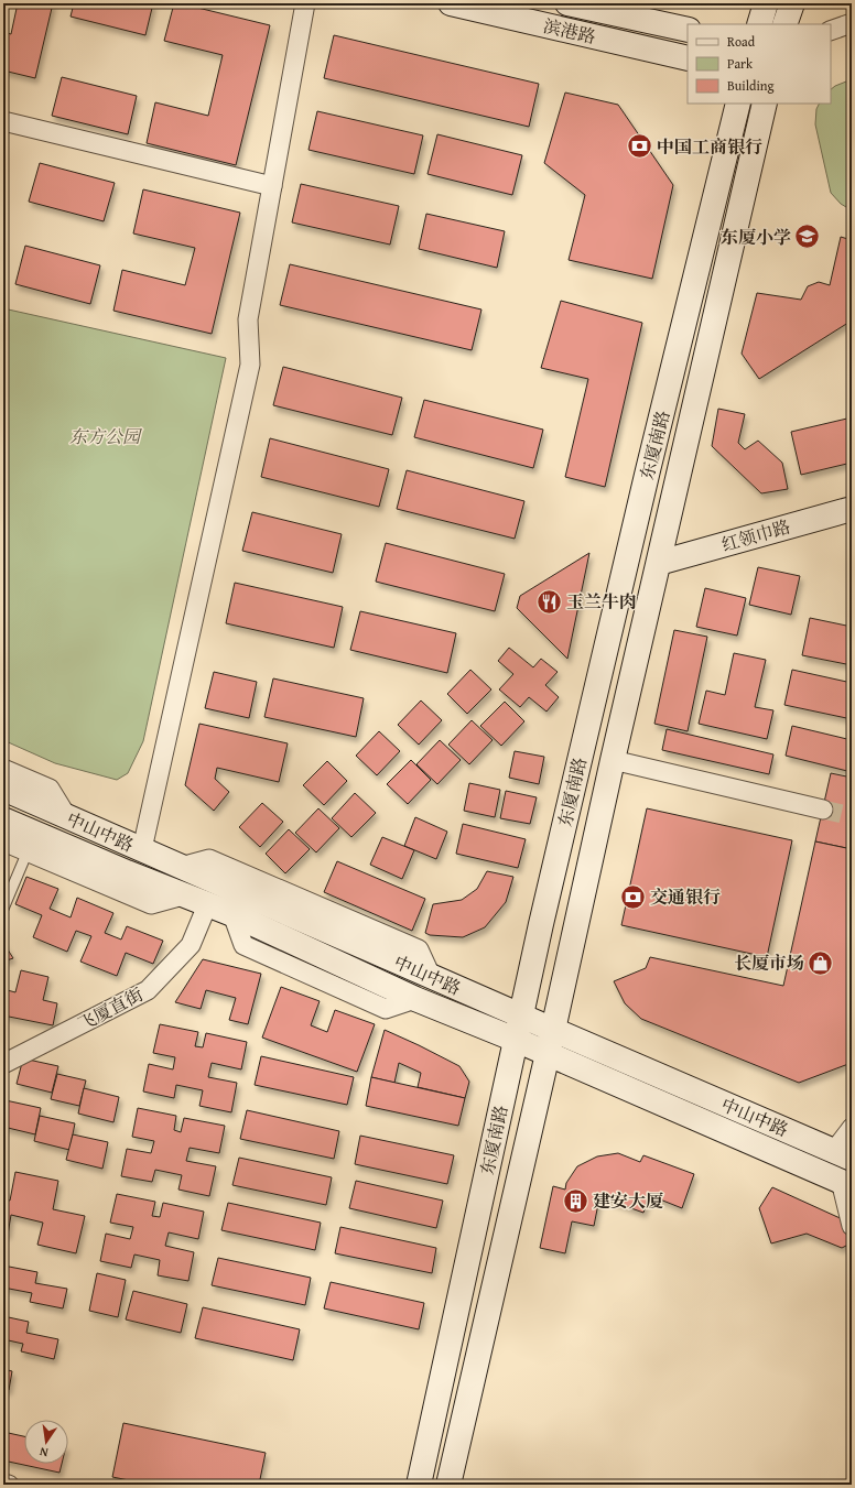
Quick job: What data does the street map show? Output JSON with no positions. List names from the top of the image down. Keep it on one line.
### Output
{"streets":{"street":["滨港路","东厦南路","红领巾路","中山中路","飞厦直街"]},"crossings":[["东厦南路","红领巾路"],["东厦南路","中山中路"],["中山中路","飞厦直街"]],"parks":["东方公园"],"places":{"bank":["中国工商银行","交通银行"],"school or university":["东厦小学"],"restaurant":["玉兰牛肉"],"shop":["长厦市场"],"building":["建安大厦"]},"legend":["Road","Park","Building"],"north":"bottom"}
